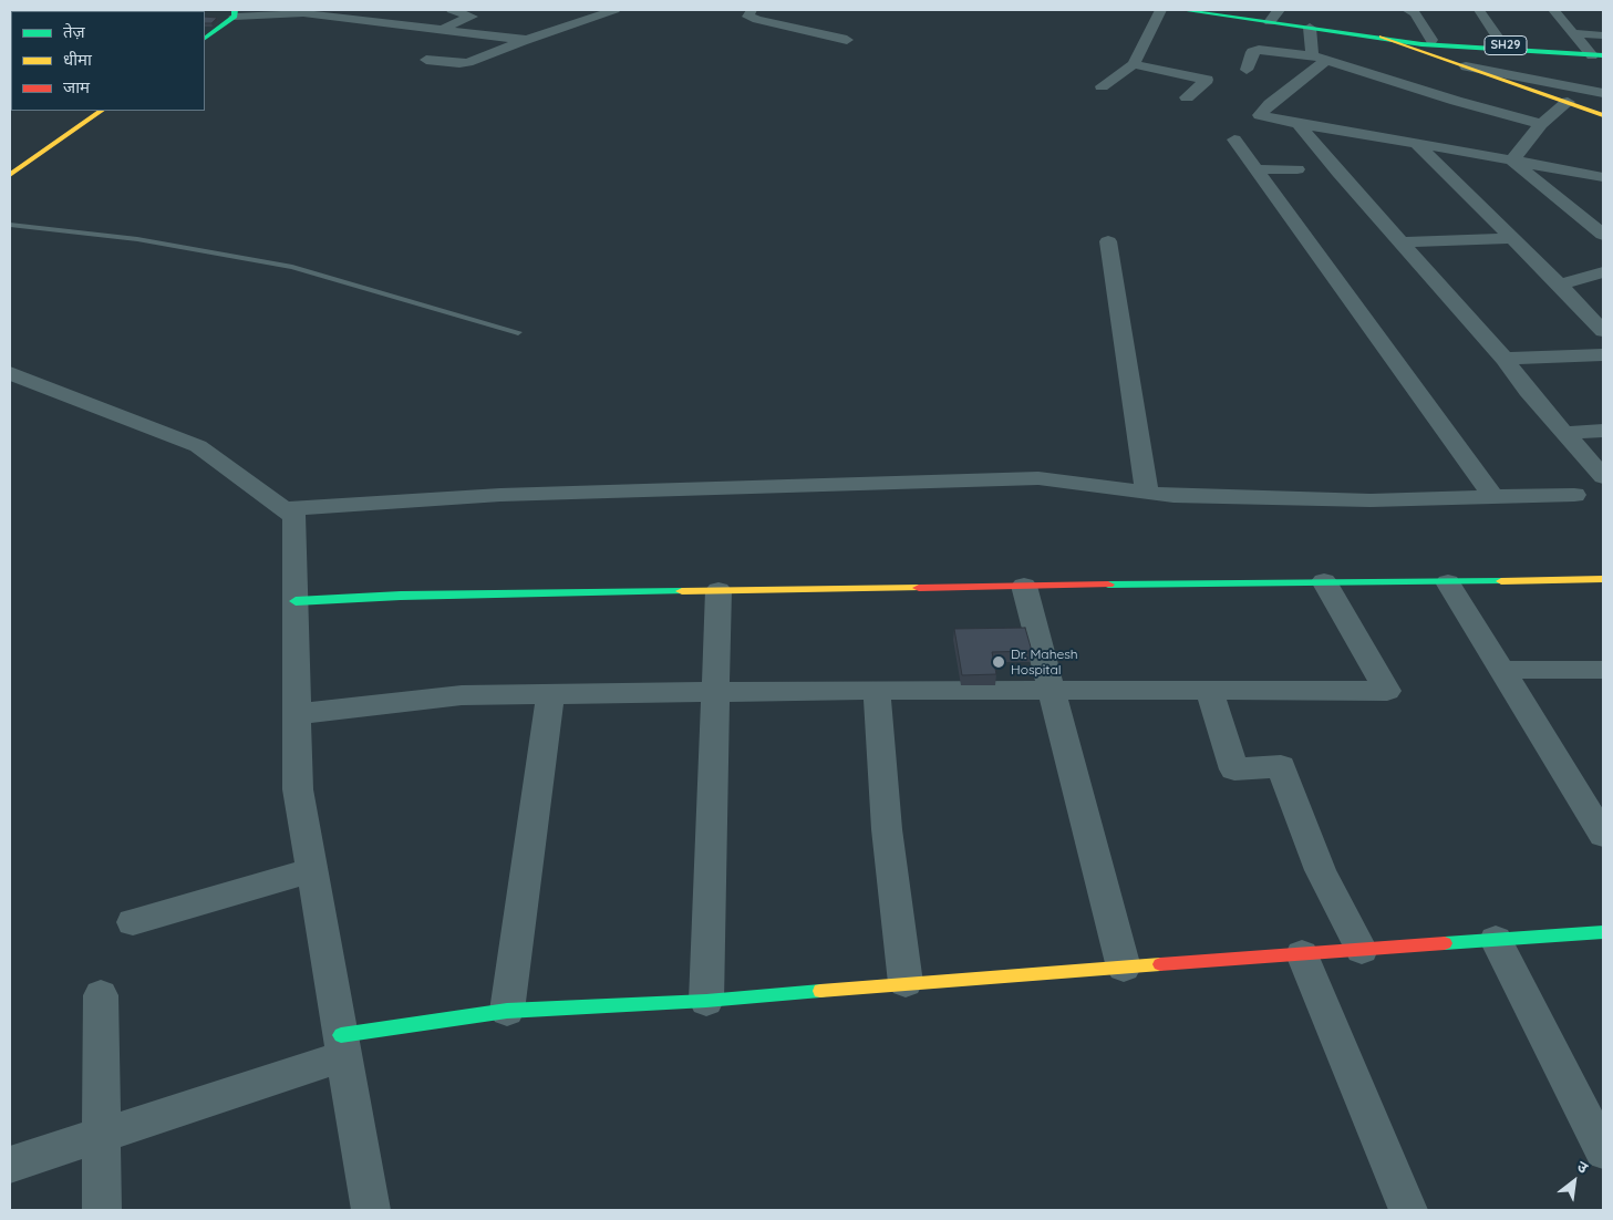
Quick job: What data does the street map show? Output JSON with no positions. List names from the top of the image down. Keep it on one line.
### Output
{"streets":{"street":["SH29"]},"places":["Dr. Mahesh Hospital"],"legend":["तेज़","धीमा","जाम"],"north":"top right"}
